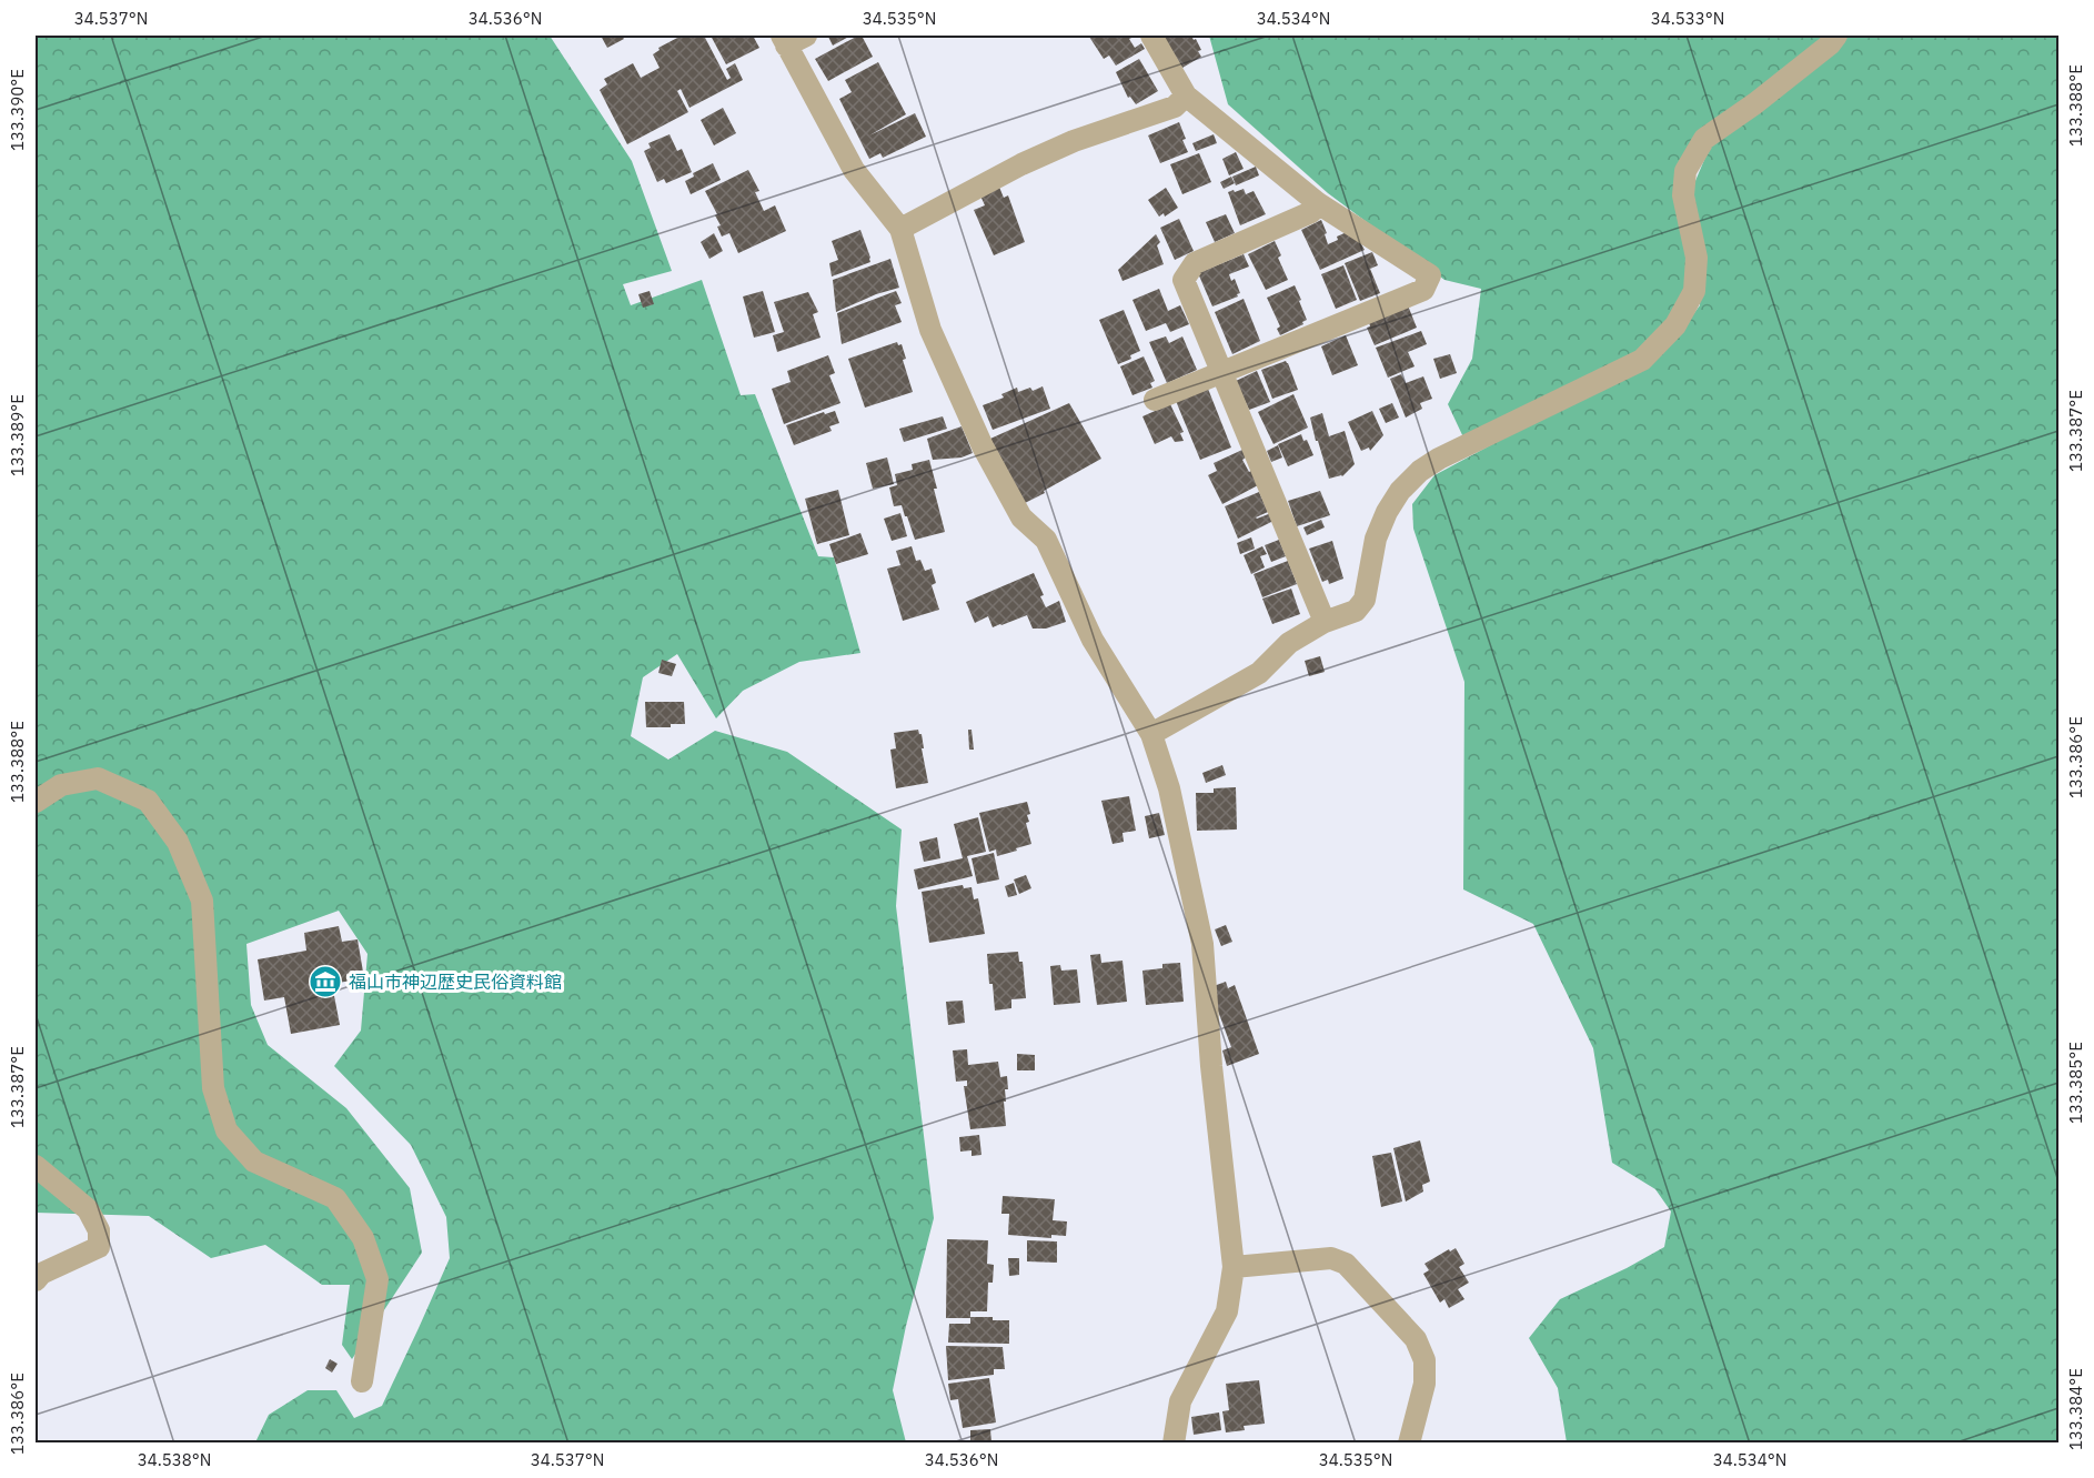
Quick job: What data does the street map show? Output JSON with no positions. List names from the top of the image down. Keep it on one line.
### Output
{"places":{"museum":["福山市神辺歴史民俗資料館"]},"coordinates":["34.537°N","34.536°N","34.535°N","34.534°N","34.533°N","133.388°E","133.390°E","133.387°E","133.389°E","133.386°E","133.385°E","133.384°E","34.538°N"]}
